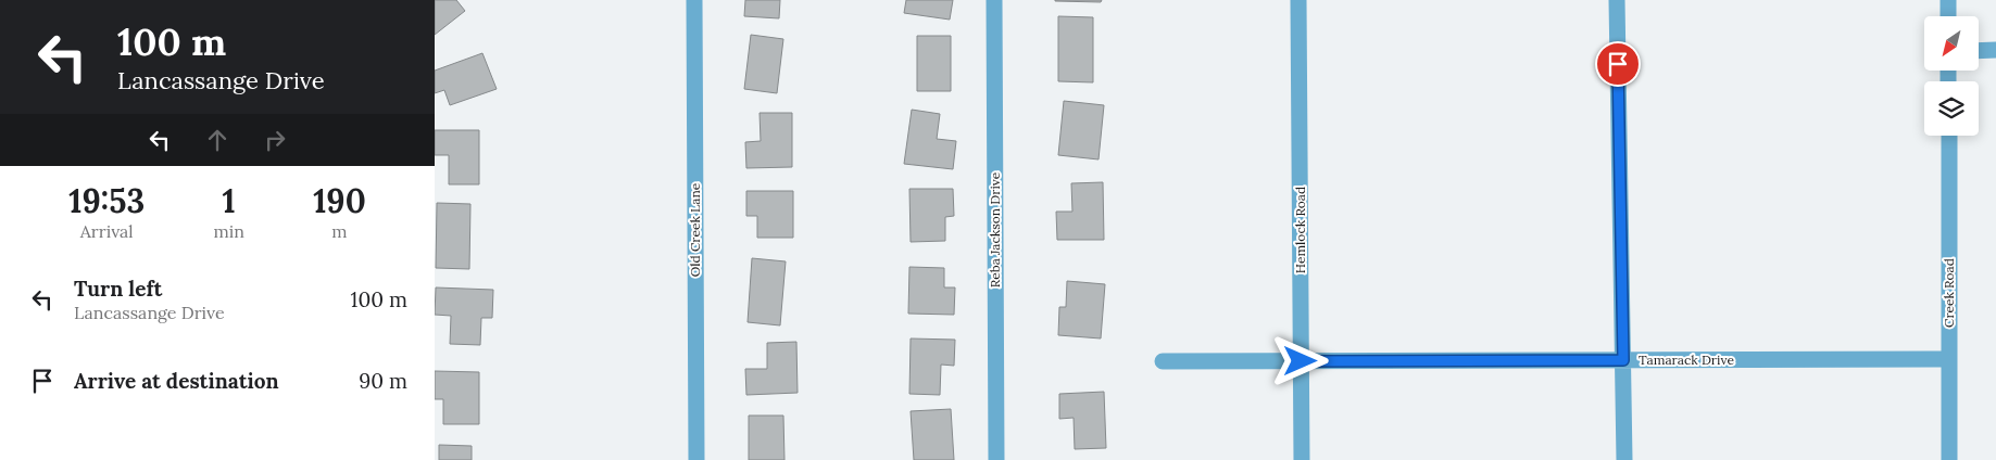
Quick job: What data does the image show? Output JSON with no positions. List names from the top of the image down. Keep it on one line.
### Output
{"streets":{"street":["Old Creek Lane","Reba Jackson Drive","Hemlock Road","Creek Road","Tamarack Drive"]},"crossings":[["Hemlock Road","Tamarack Drive"],["Creek Road","Tamarack Drive"]],"north":"bottom left","page":{"turn":["100 m","Lancassange Drive"],"eta":["19:53","Arrival","1","min","190","m"],"list":[{"name":"Turn left","note":"Lancassange Drive","value":"100 m"},{"name":"Arrive at destination","value":"90 m"}]}}
